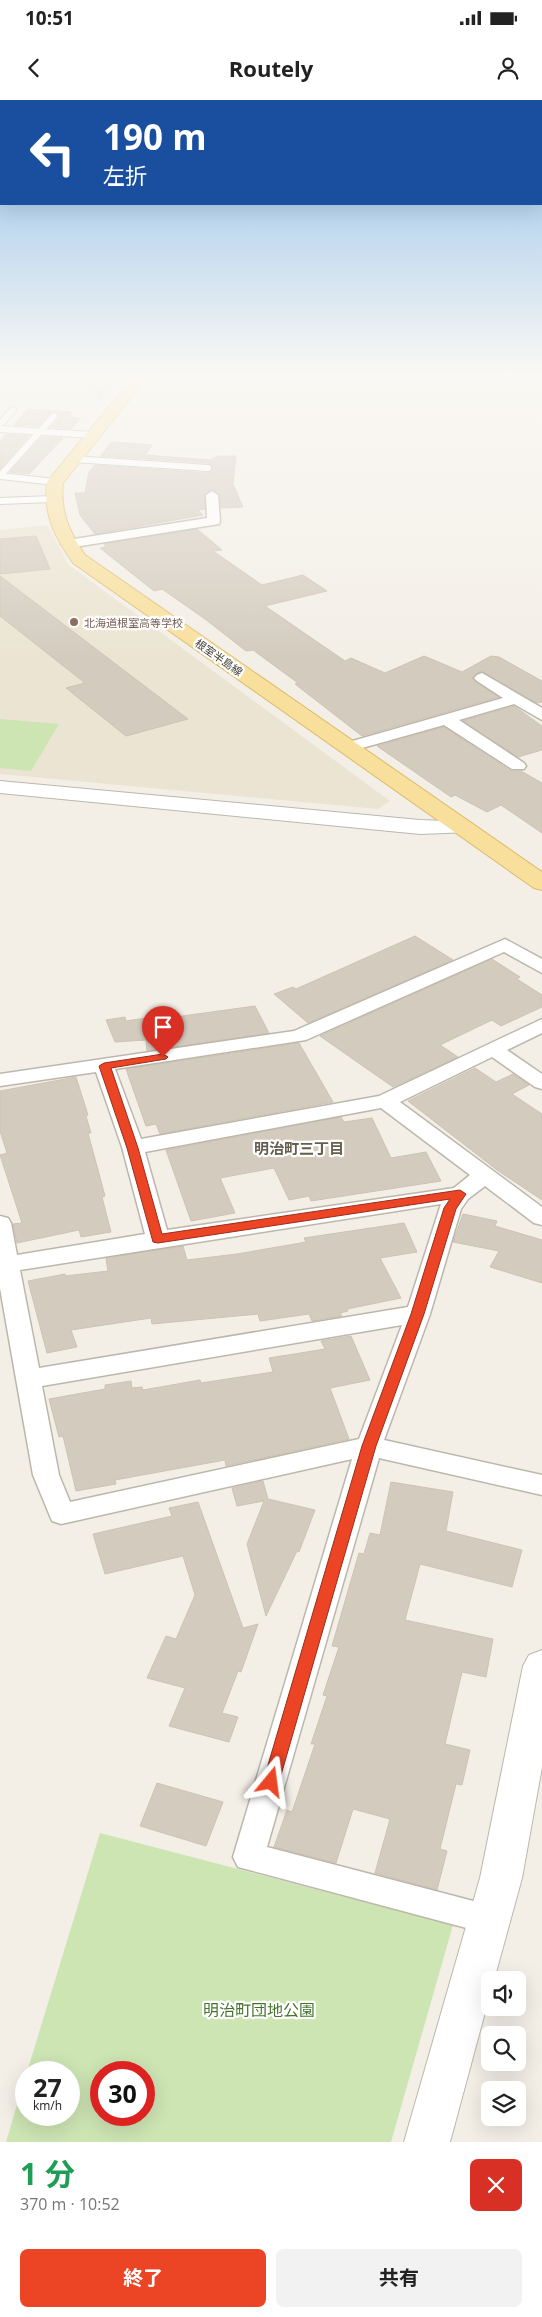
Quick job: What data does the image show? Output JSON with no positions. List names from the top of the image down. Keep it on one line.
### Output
{"streets":{"main road":["根室半島線"]},"districts":["明治町三丁目"],"parks":["明治町団地公園"],"places":["北海道根室高等学校"],"page":{"status":"10:51","header":"Routely","turn":["190 m","左折"],"speed":"27 km/h","limit":"30","heading":["1 分","370 m · 10:52"],"buttons":["終了","共有"]}}
